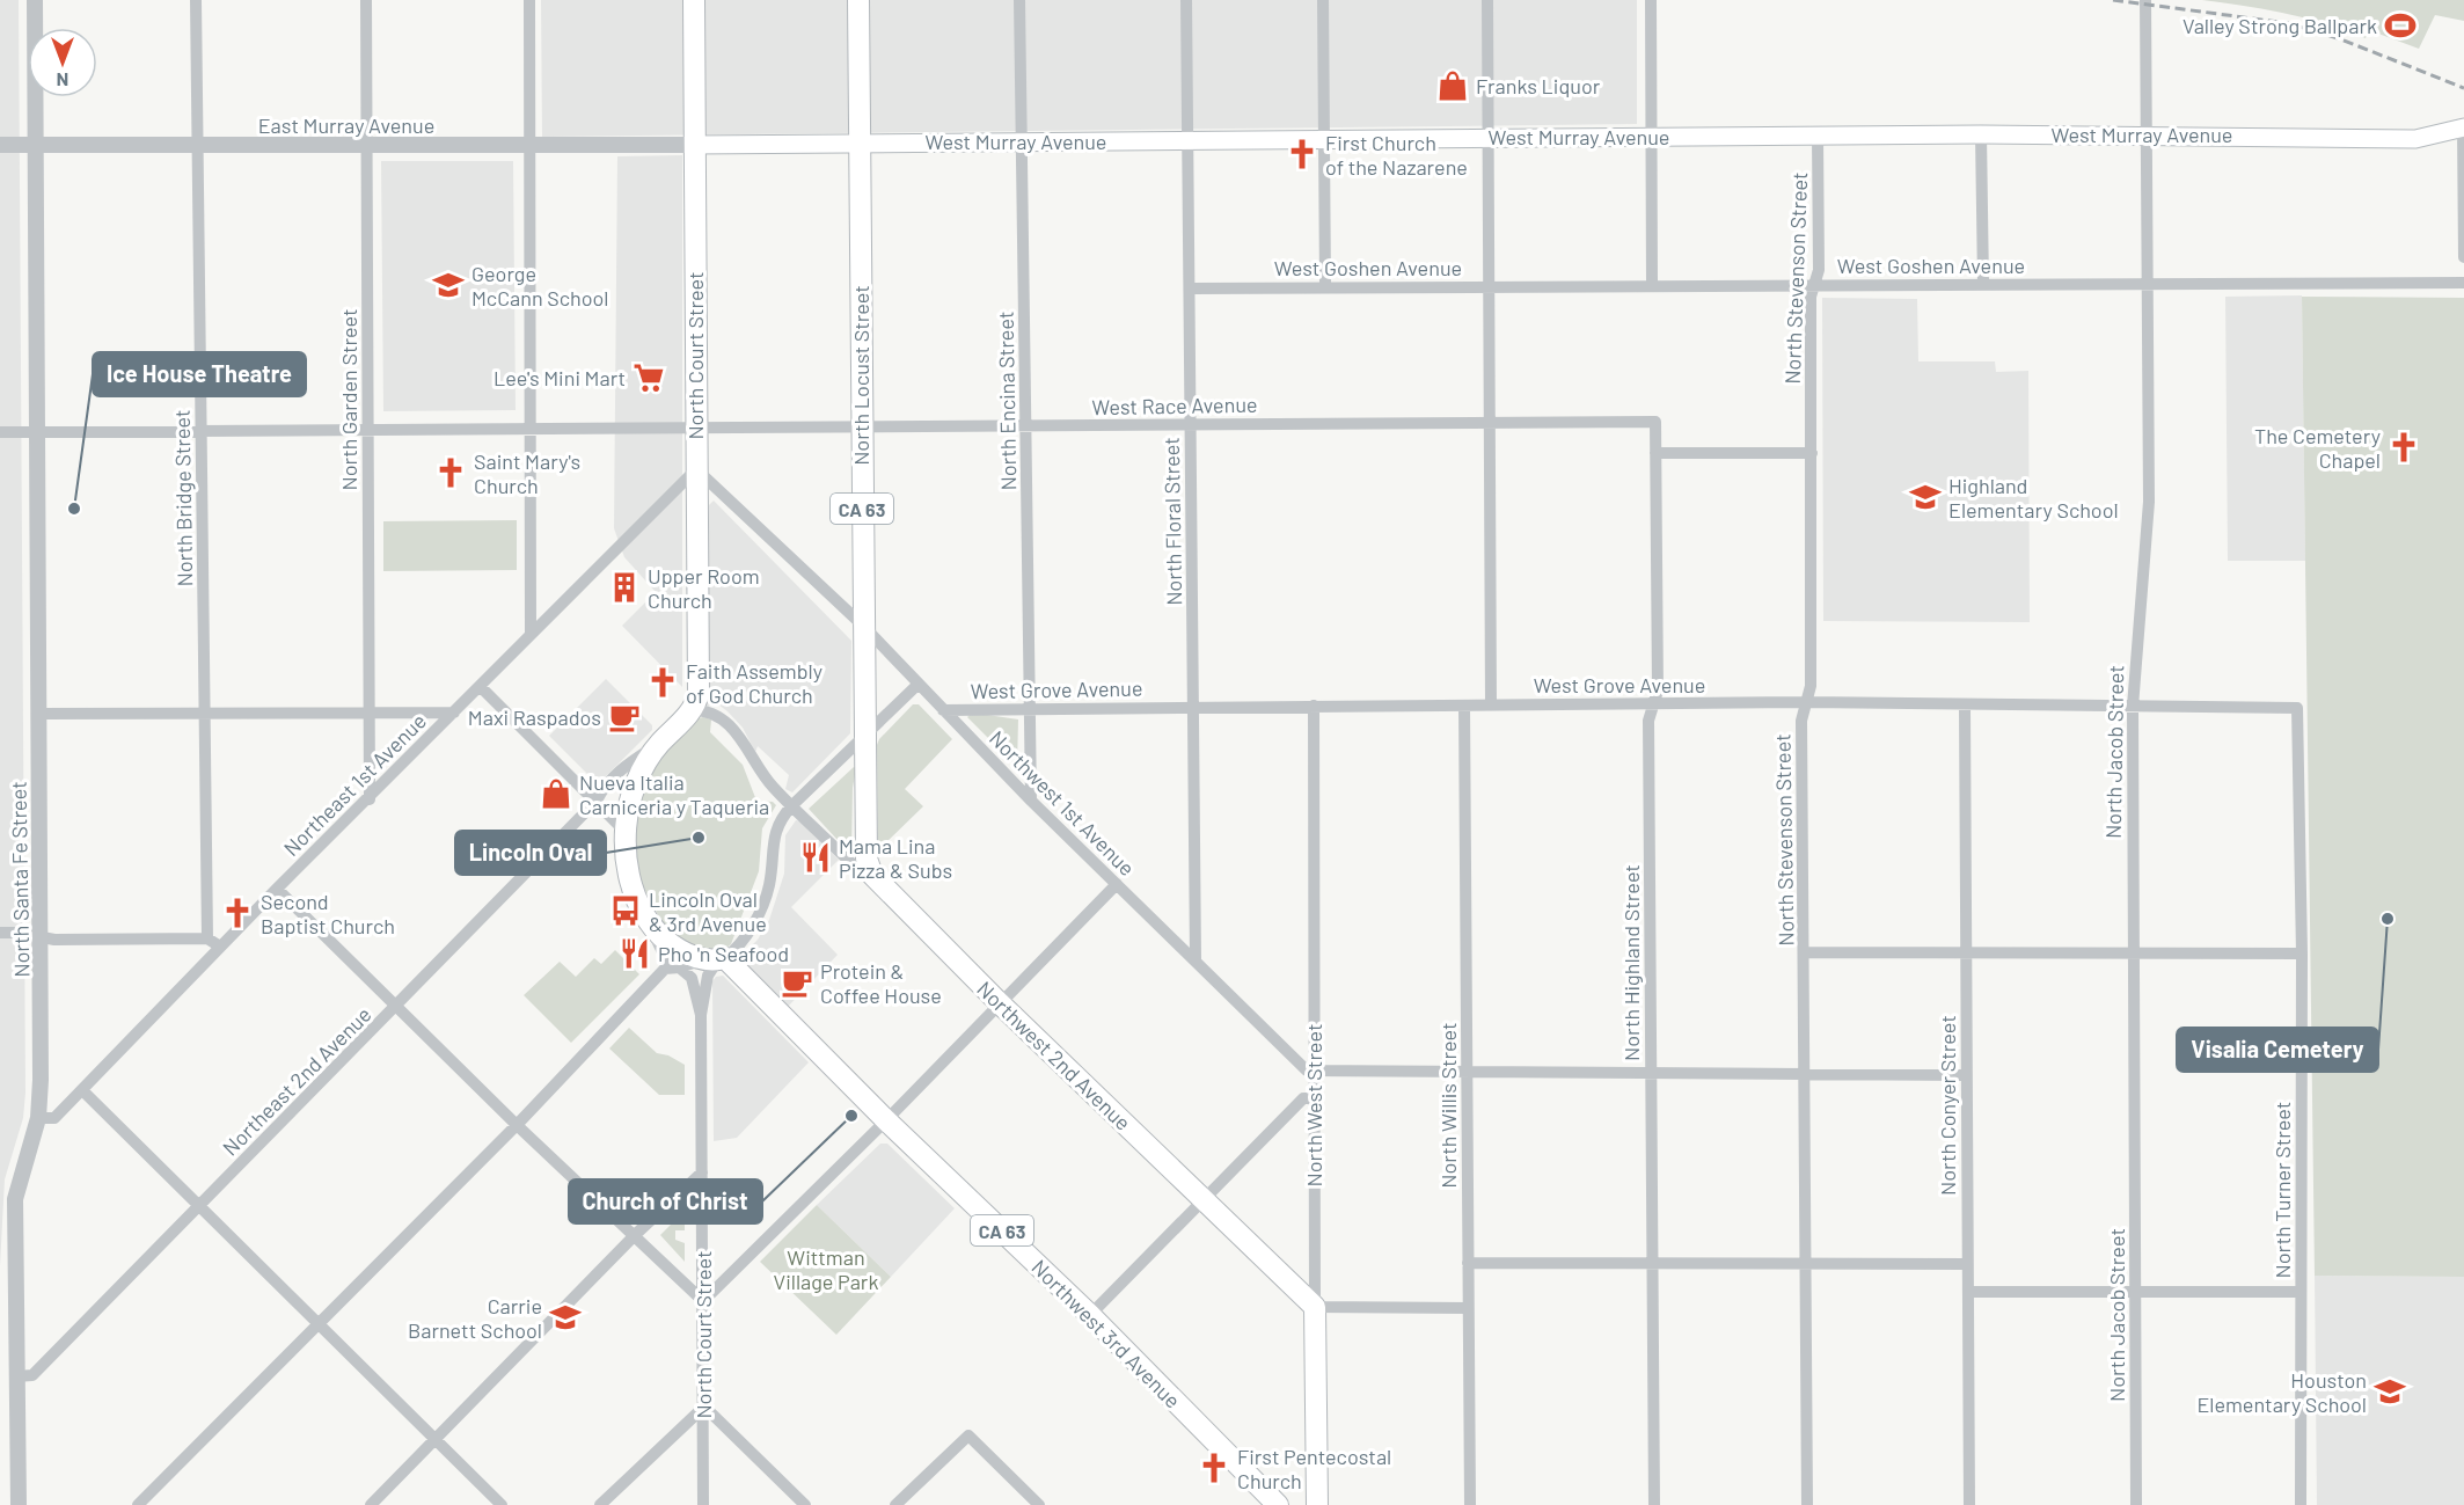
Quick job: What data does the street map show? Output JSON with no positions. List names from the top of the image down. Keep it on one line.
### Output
{"streets":{"main road":["West Murray Avenue","North Court Street","North Locust Street","CA 63","Northwest 2nd Avenue","North West Street","Northwest 3rd Avenue"],"street":["East Murray Avenue","West Goshen Avenue","North Stevenson Street","North Garden Street","North Encina Street","West Race Avenue","North Bridge Street","North Floral Street","West Grove Avenue","North Jacob Street","Northeast 1st Avenue","Northwest 1st Avenue","North Santa Fe Street","North Highland Street","Northeast 2nd Avenue","North Willis Street","North Conyer Street","North Turner Street"]},"crossings":[["East Murray Avenue","West Murray Avenue"],["East Murray Avenue","North Court Street"],["East Murray Avenue","North Garden Street"],["East Murray Avenue","North Bridge Street"],["East Murray Avenue","North Santa Fe Street"],["West Murray Avenue","North Stevenson Street"],["West Murray Avenue","North Court Street"],["West Murray Avenue","North Locust Street"],["West Murray Avenue","North Encina Street"],["West Murray Avenue","North Floral Street"],["West Murray Avenue","North Jacob Street"],["West Goshen Avenue","North Stevenson Street"],["West Goshen Avenue","North Floral Street"],["West Goshen Avenue","North Jacob Street"],["North Stevenson Street","West Grove Avenue"],["North Court Street","West Race Avenue"],["North Court Street","CA 63"],["North Court Street","Northeast 1st Avenue"],["North Court Street","Northwest 1st Avenue"],["North Court Street","Northwest 2nd Avenue"],["North Court Street","Northeast 2nd Avenue"],["North Court Street","Northwest 3rd Avenue"],["North Locust Street","West Race Avenue"],["North Locust Street","Northwest 1st Avenue"],["North Locust Street","Northwest 2nd Avenue"],["North Garden Street","West Race Avenue"],["North Garden Street","Northeast 1st Avenue"],["North Encina Street","West Race Avenue"],["North Encina Street","West Grove Avenue"],["North Encina Street","Northwest 1st Avenue"],["West Race Avenue","North Bridge Street"],["West Race Avenue","North Floral Street"],["West Race Avenue","North Santa Fe Street"],["West Race Avenue","North Highland Street"],["CA 63","Northwest 2nd Avenue"],["CA 63","Northeast 2nd Avenue"],["CA 63","Northwest 3rd Avenue"],["North Floral Street","West Grove Avenue"],["North Floral Street","Northwest 1st Avenue"],["West Grove Avenue","North Jacob Street"],["West Grove Avenue","Northwest 1st Avenue"],["West Grove Avenue","North Highland Street"],["West Grove Avenue","North West Street"],["West Grove Avenue","North Willis Street"],["West Grove Avenue","North Conyer Street"],["West Grove Avenue","North Turner Street"],["Northeast 1st Avenue","Northwest 1st Avenue"],["Northeast 1st Avenue","North Santa Fe Street"],["Northwest 1st Avenue","North West Street"],["North Santa Fe Street","Northeast 2nd Avenue"],["Northwest 2nd Avenue","Northeast 2nd Avenue"],["Northwest 2nd Avenue","North West Street"],["Northwest 2nd Avenue","Northwest 3rd Avenue"],["Northeast 2nd Avenue","Northwest 3rd Avenue"]],"parks":["Wittman Village Park"],"places":{"sports":["Valley Strong Ballpark"],"shop":["Franks Liquor","Nueva Italia Carniceria y Taqueria"],"church":["First Church of the Nazarene","The Cemetery Chapel","Saint Mary's Church","Faith Assembly of God Church","Second Baptist Church","First Pentecostal Church"],"school or university":["George McCann School","Highland Elementary School","Carrie Barnett School","Houston Elementary School"],"supermarket":["Lee's Mini Mart"],"other":["Ice House Theatre","Lincoln Oval","Visalia Cemetery","Church of Christ"],"building":["Upper Room Church"],"cafe":["Maxi Raspados","Protein & Coffee House"],"restaurant":["Mama Lina Pizza & Subs","Pho 'n Seafood"],"bus stop":["Lincoln Oval & 3rd Avenue"]},"north":"bottom"}
